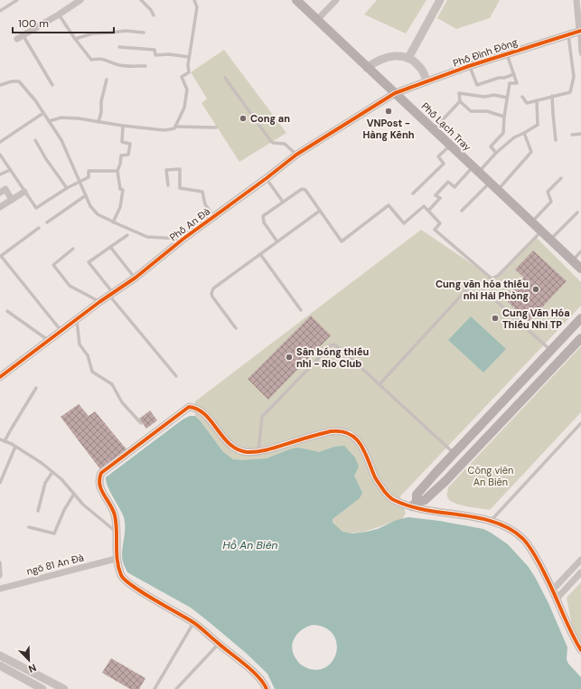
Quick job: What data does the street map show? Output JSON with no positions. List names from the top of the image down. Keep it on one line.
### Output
{"streets":{"main road":["Phố Lạch Tray"],"street":["Phố Đình Đông","Phố An Đà","ngõ 81 An Đà"]},"crossings":[["Phố Đình Đông","Phố Lạch Tray"],["Phố Đình Đông","Phố An Đà"],["Phố Lạch Tray","Phố An Đà"]],"water":["Hồ An Biên"],"parks":["Công viên An Biên"],"places":["VNPost - Hàng Kênh","Cong an","Cung văn hóa thiếu nhi Hải Phòng","Cung Văn Hóa Thiếu Nhi TP","Sân bóng thiếu nhi - Rio Club"],"scale_bar":"100 m","north":"bottom right"}
